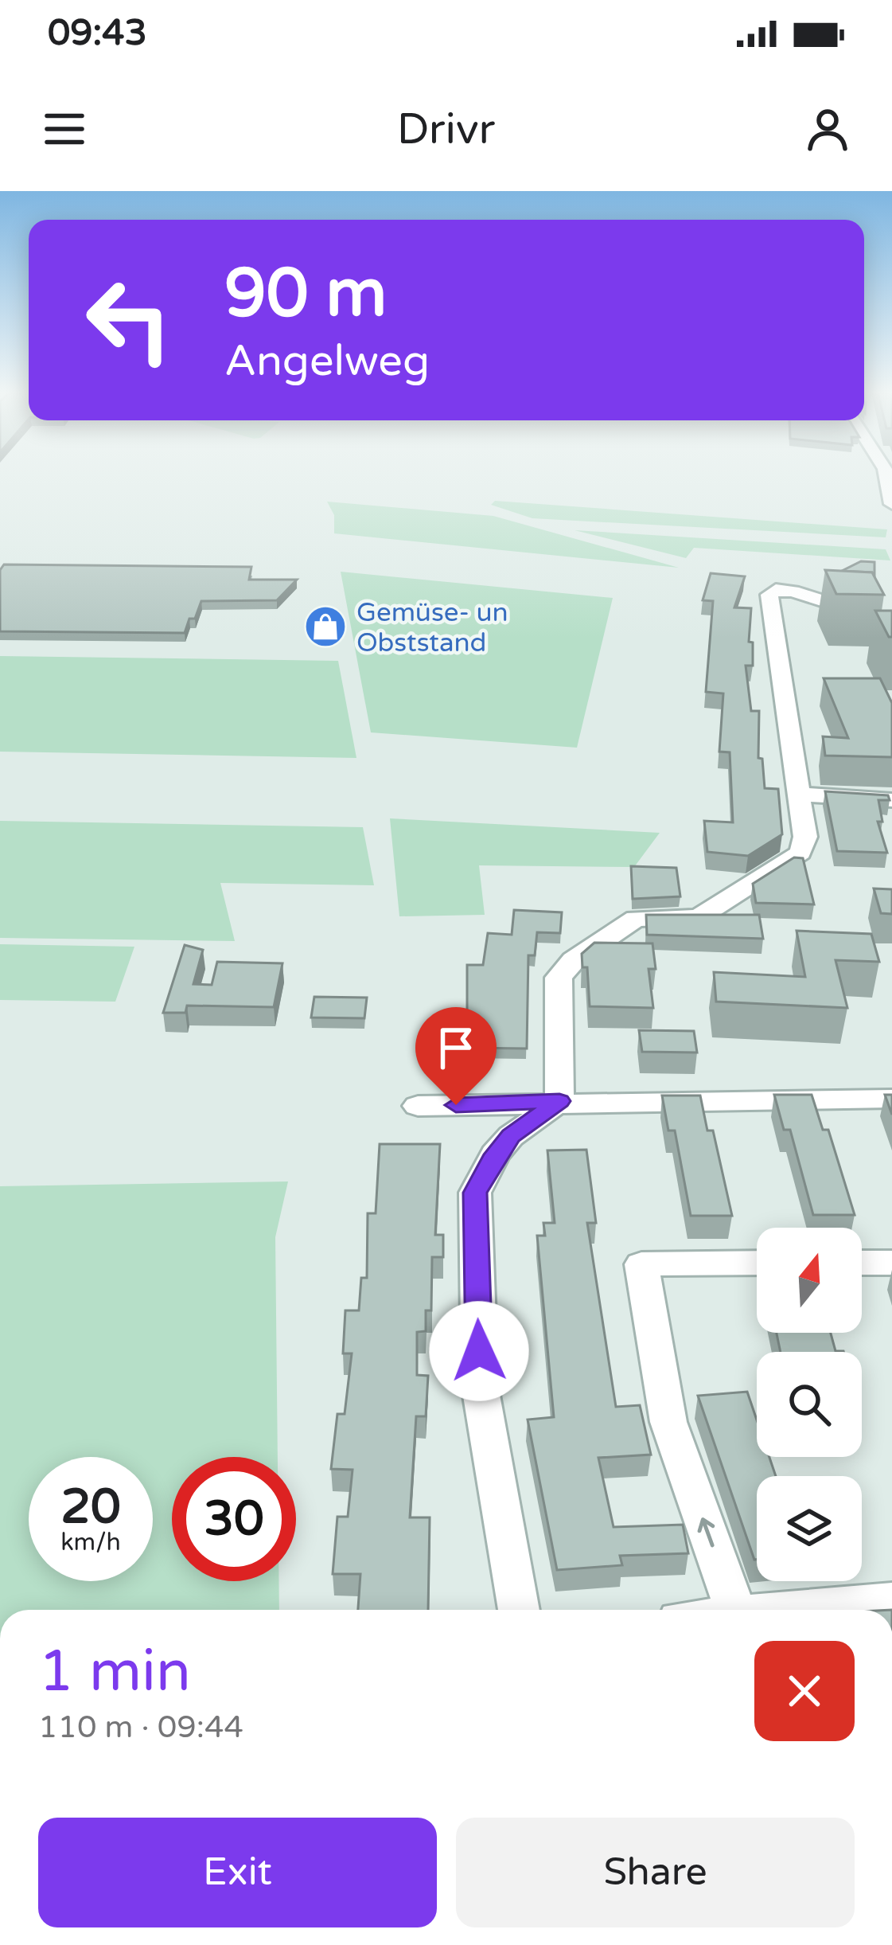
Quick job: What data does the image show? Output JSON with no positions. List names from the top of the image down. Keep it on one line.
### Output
{"places":{"shop":["Gemüse- un Obststand"]},"north":"top","page":{"status":"09:43","header":"Drivr","turn":["90 m","Angelweg"],"speed":"20 km/h","limit":"30","heading":["1 min","110 m · 09:44"],"buttons":["Exit","Share"]}}
